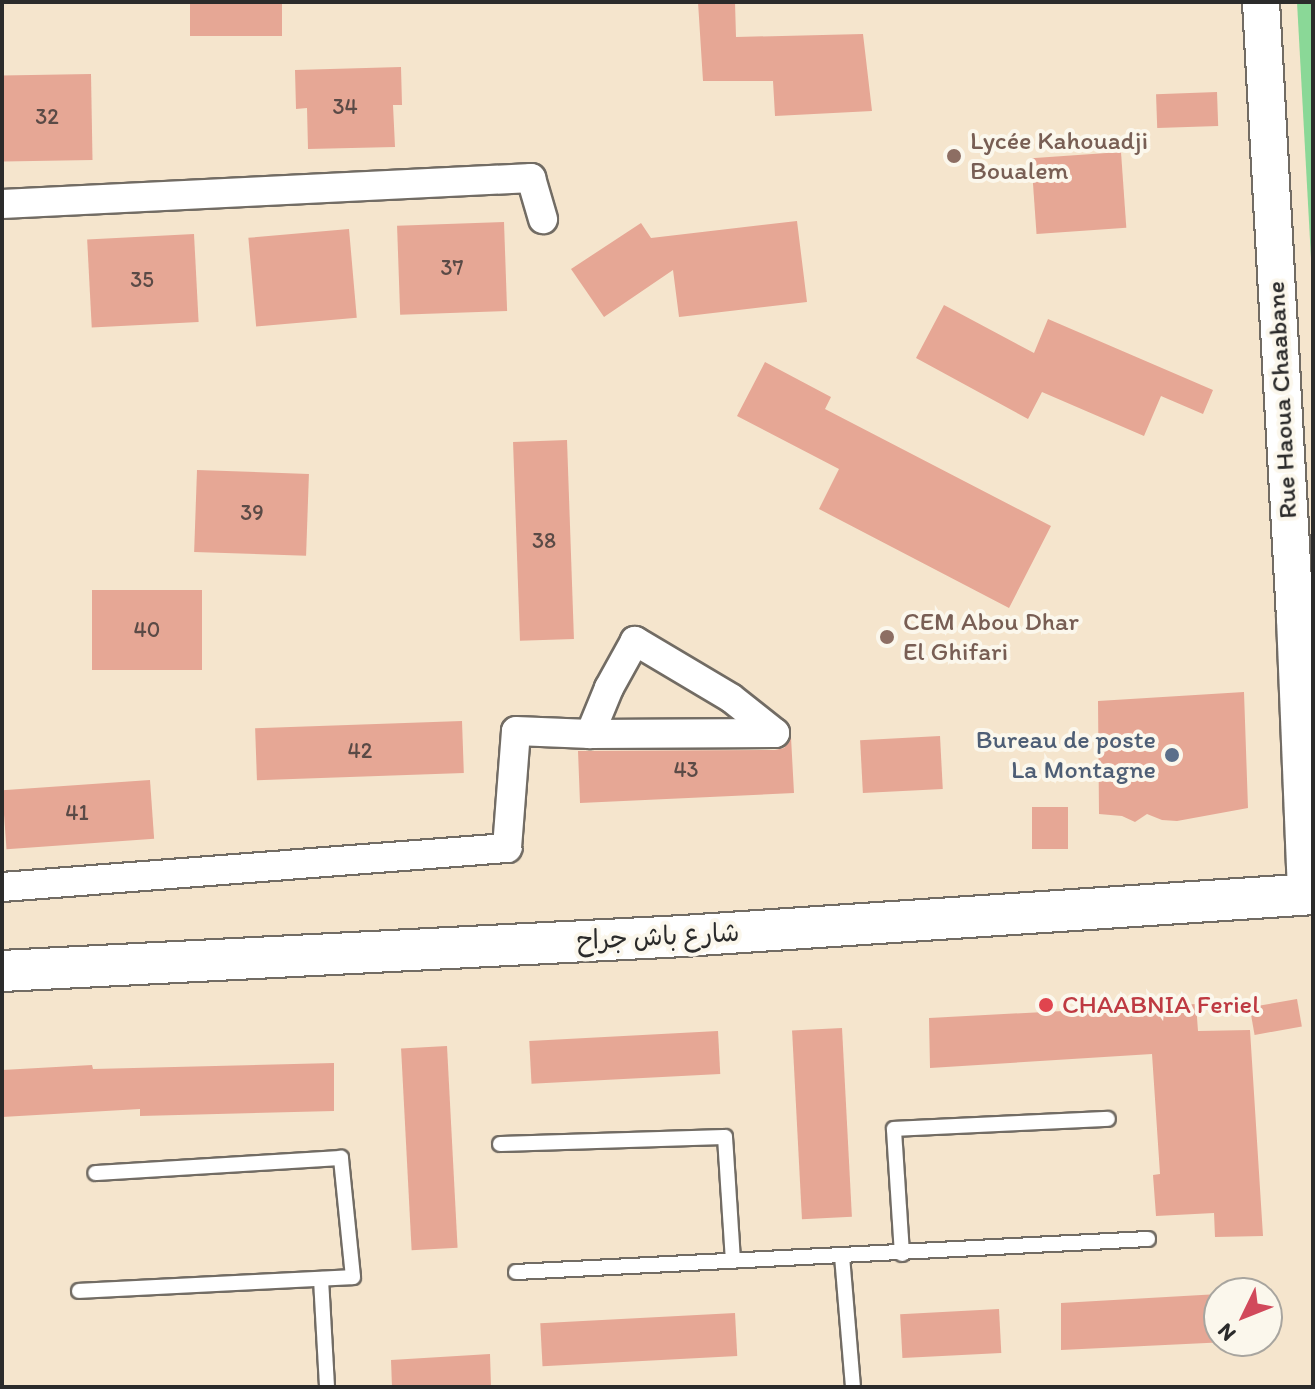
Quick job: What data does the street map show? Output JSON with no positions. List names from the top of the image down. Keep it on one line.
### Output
{"streets":{"main road":["شارع باش جراح"],"street":["Rue Haoua Chaabane"]},"crossings":[["Rue Haoua Chaabane","شارع باش جراح"]],"places":["Lycée Kahouadji Boualem","CEM Abou Dhar El Ghifari","Bureau de poste La Montagne","CHAABNIA Feriel"],"house_numbers":["34","32","37","35","39","38","40","42","43","41"],"north":"bottom left"}
